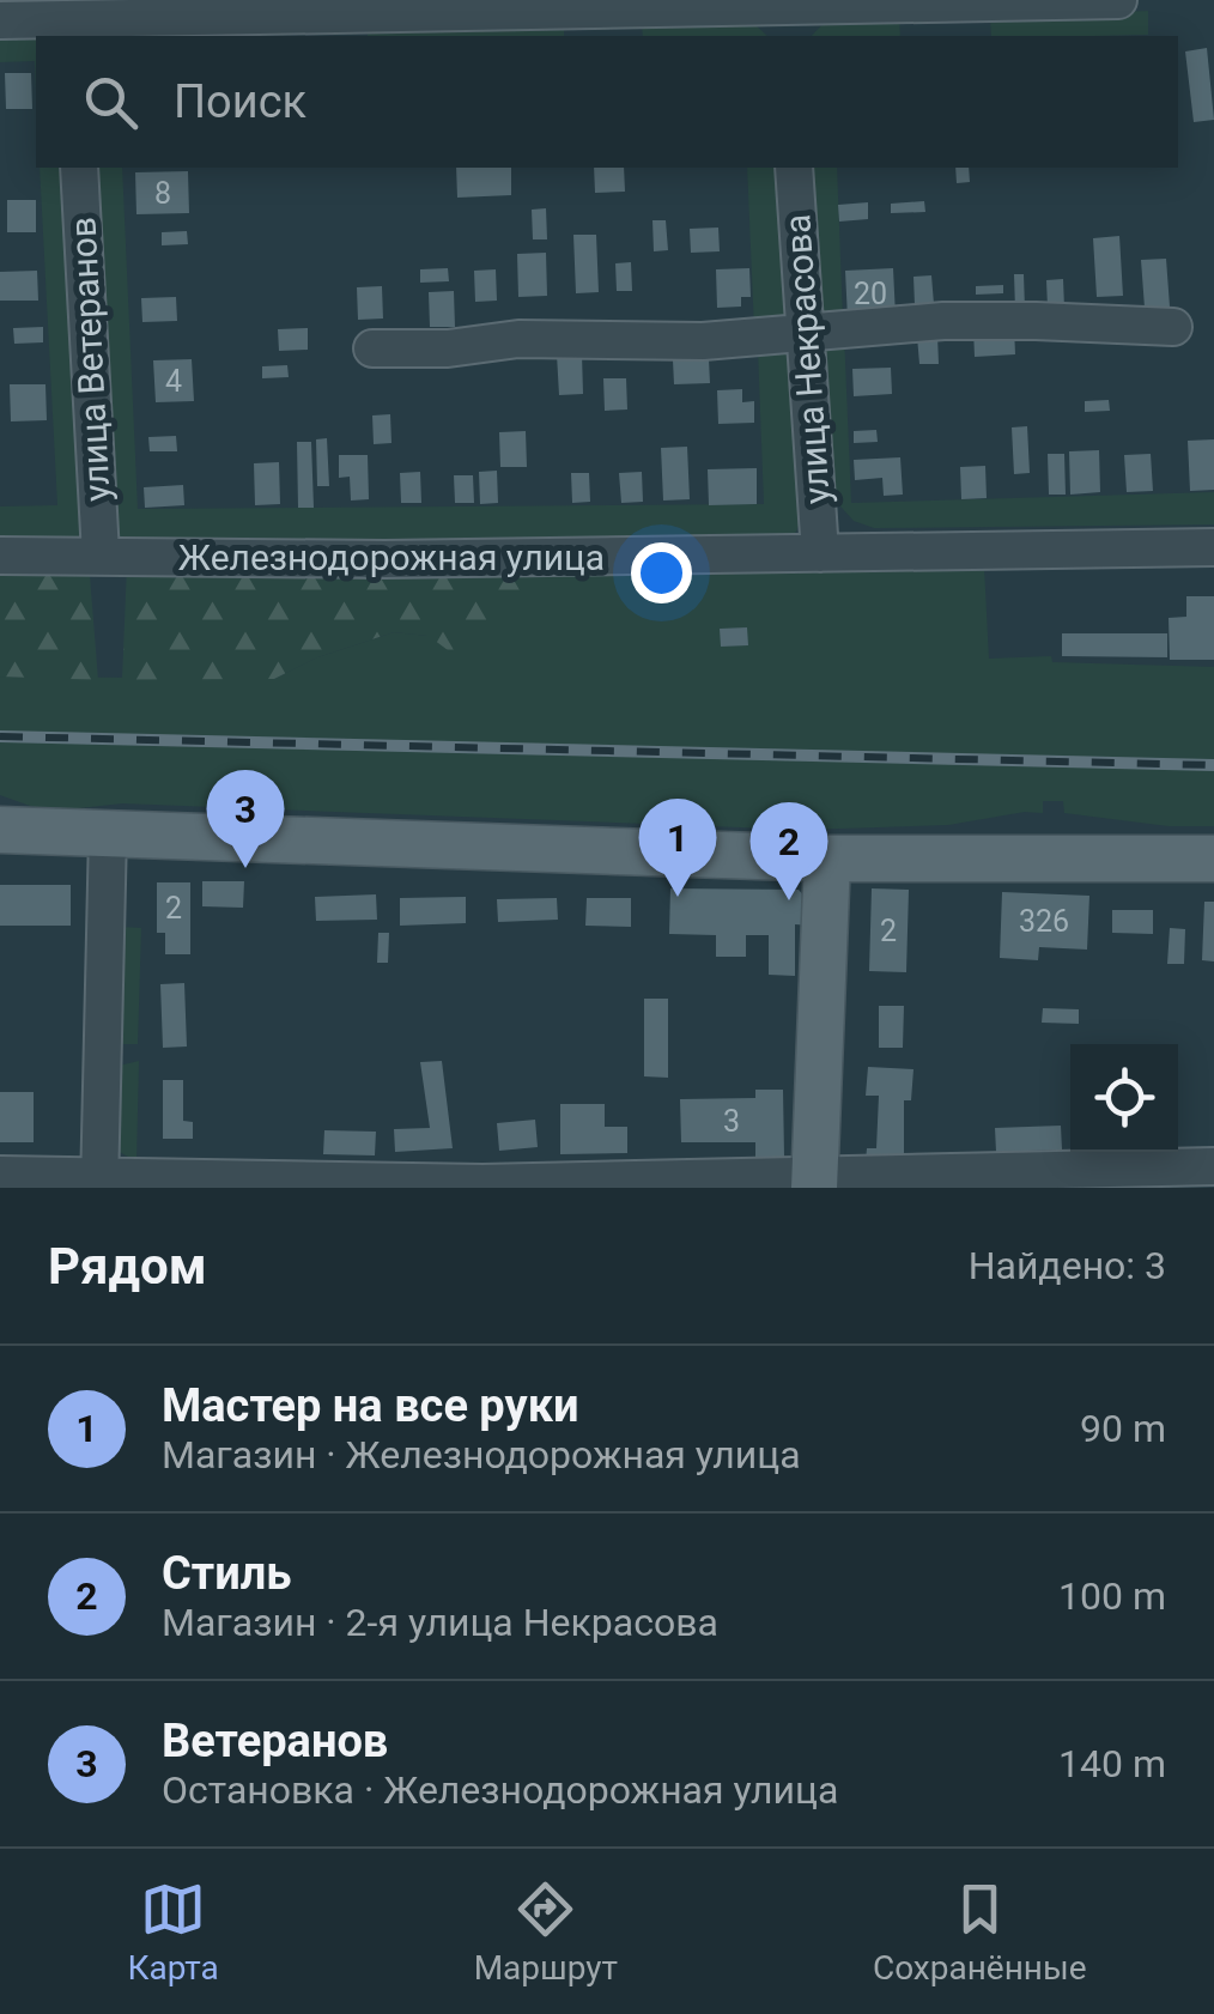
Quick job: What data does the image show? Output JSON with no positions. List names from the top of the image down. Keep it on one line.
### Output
{"streets":{"street":["улица Ветеранов","улица Некрасова","Железнодорожная улица"]},"crossings":[["улица Ветеранов","Железнодорожная улица"],["улица Некрасова","Железнодорожная улица"]],"house_numbers":["8","20","4","2","326","2","3"],"page":{"search":"Поиск","pins":["3","1","2"],"heading":["Рядом","Найдено: 3"],"list":[{"mark":"1","name":"Мастер на все руки","note":"Магазин · Железнодорожная улица","value":"90 m"},{"mark":"2","name":"Стиль","note":"Магазин · 2-я улица Некрасова","value":"100 m"},{"mark":"3","name":"Ветеранов","note":"Остановка · Железнодорожная улица","value":"140 m"}],"nav":["Карта","Маршрут","Сохранённые"]}}
